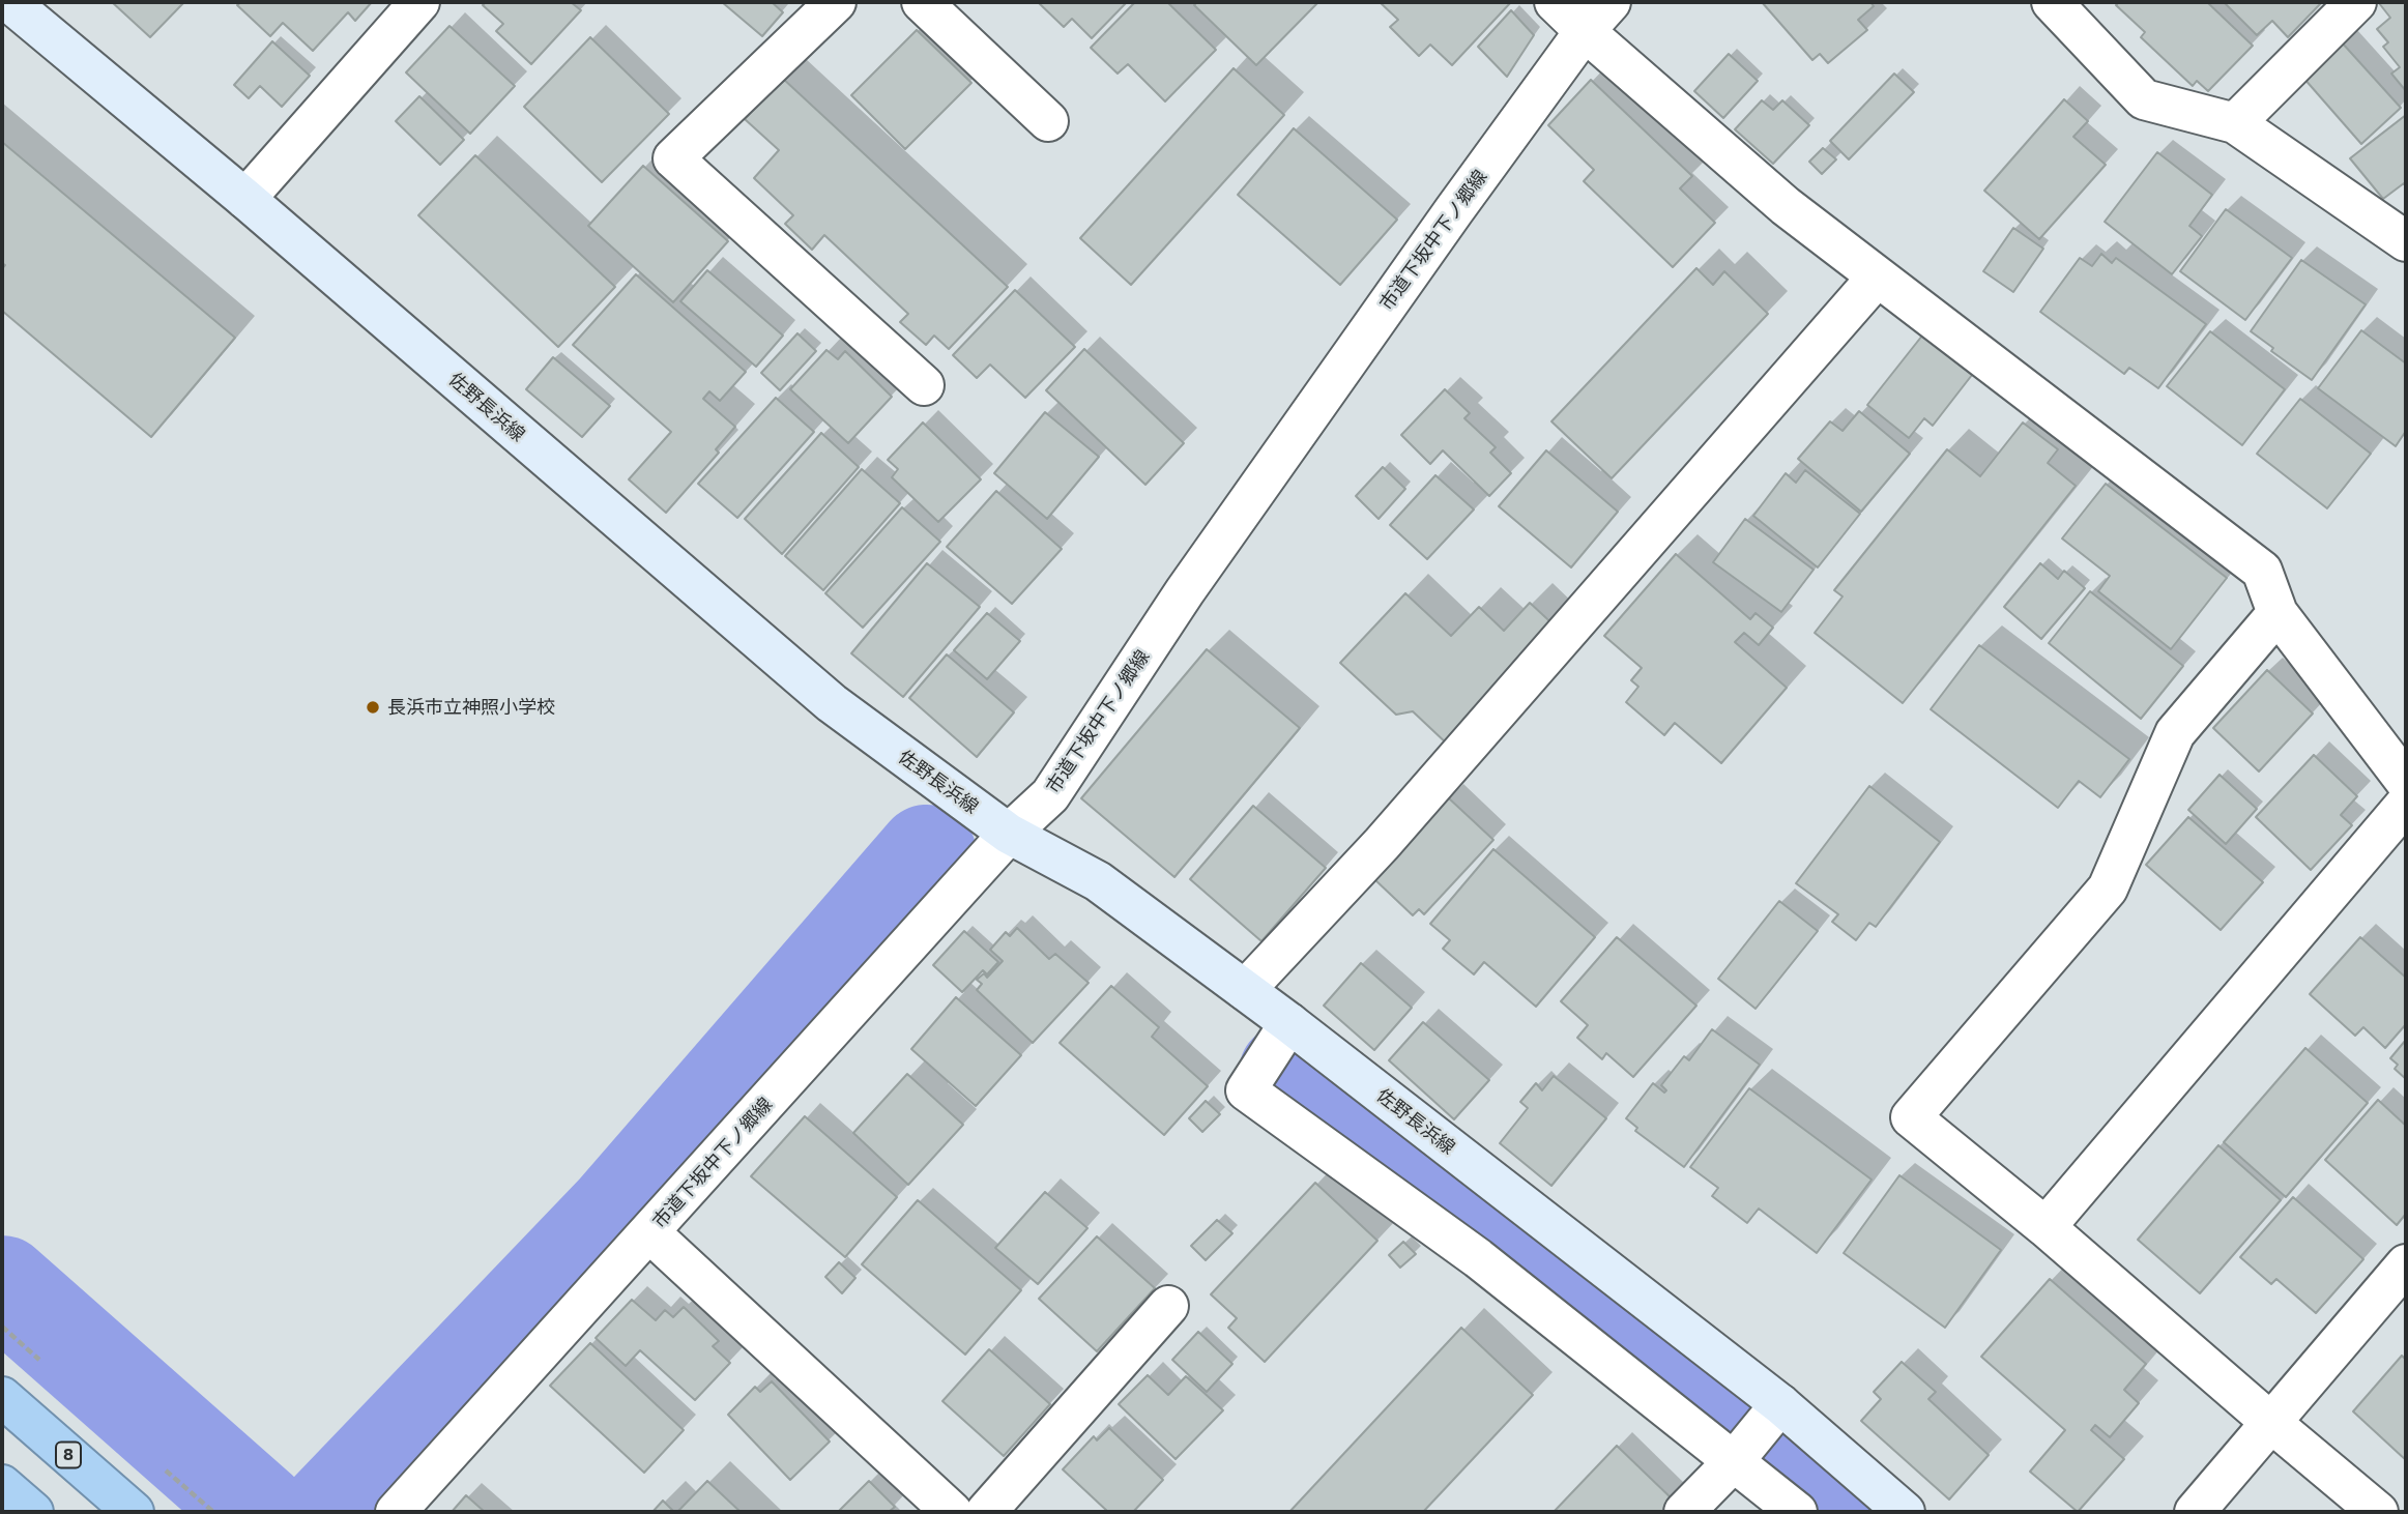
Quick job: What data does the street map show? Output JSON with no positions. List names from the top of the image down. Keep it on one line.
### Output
{"streets":{"highway":["8"],"main road":["佐野長浜線"],"street":["市道下坂中下ノ郷線"]},"crossings":[["市道下坂中下ノ郷線","佐野長浜線"]],"places":["長浜市立神照小学校"]}
